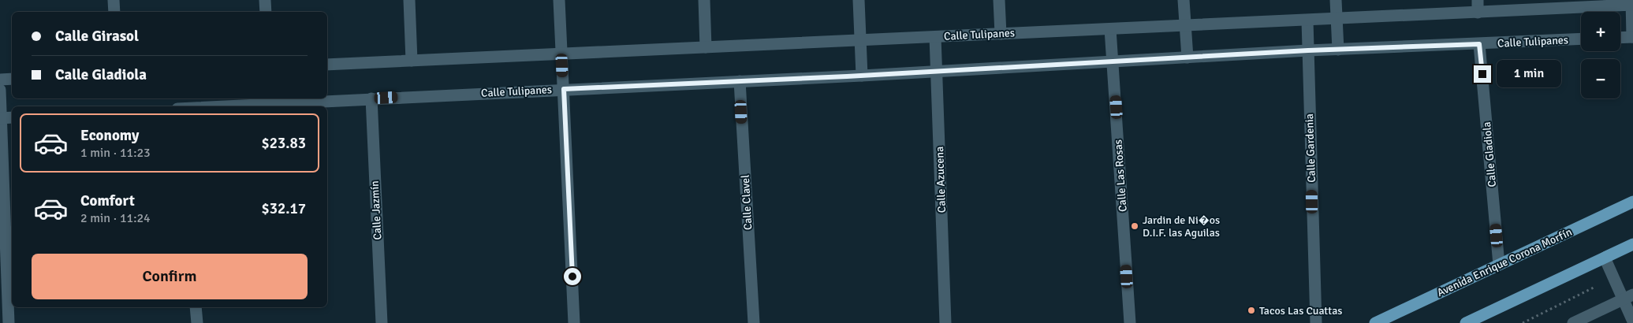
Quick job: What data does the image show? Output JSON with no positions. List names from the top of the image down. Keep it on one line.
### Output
{"streets":{"main road":["Avenida Enrique Corona Morfín"],"street":["Calle Tulipanes","Calle Gardenia","Calle Gladiola","Calle Las Rosas","Calle Azucena","Calle Clavel","Calle Jazmín"]},"crossings":[["Calle Tulipanes","Calle Gardenia"],["Calle Tulipanes","Calle Gladiola"],["Calle Tulipanes","Calle Las Rosas"],["Calle Tulipanes","Calle Azucena"],["Calle Tulipanes","Calle Clavel"],["Calle Tulipanes","Calle Jazmín"],["Calle Gladiola","Avenida Enrique Corona Morfín"]],"places":["Jardin de Ni�os D.I.F. las Aguilas","Tacos Las Cuattas"],"page":{"map_buttons":["+","−"],"banner":["Calle Girasol","Calle Gladiola"],"bubble":"1 min","list":[{"name":"Economy","note":"1 min · 11:23","value":"$23.83"},{"name":"Comfort","note":"2 min · 11:24","value":"$32.17"}],"buttons":"Confirm"}}
